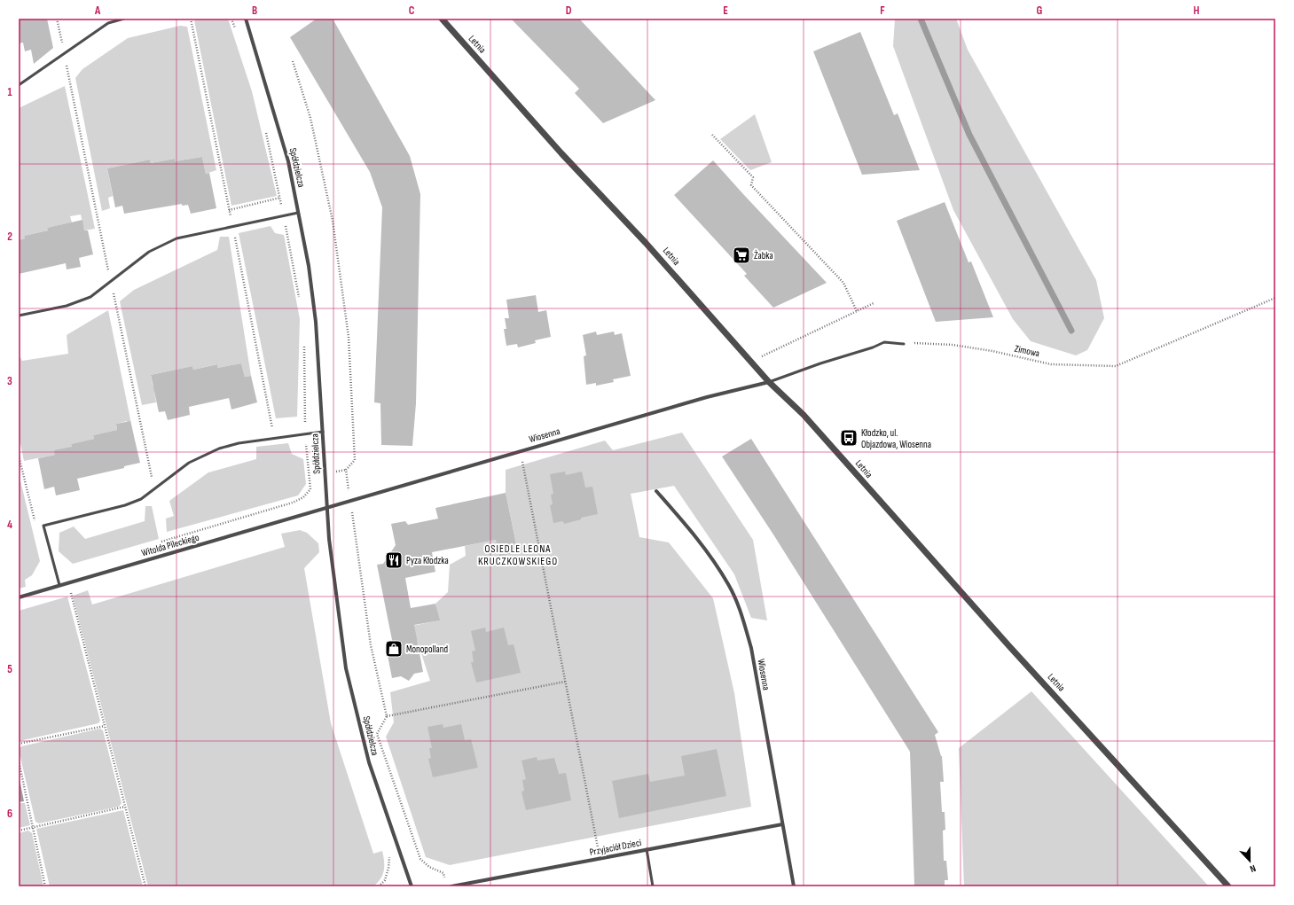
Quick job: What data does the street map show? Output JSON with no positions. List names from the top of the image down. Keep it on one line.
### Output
{"streets":{"street":["Letnia","Spółdzielcza","Wiosenna","Witolda Pileckiego","Przyjaciół Dzieci"],"path":["Zimowa"]},"crossings":[["Letnia","Wiosenna"],["Spółdzielcza","Wiosenna"],["Spółdzielcza","Witolda Pileckiego"],["Wiosenna","Witolda Pileckiego"],["Wiosenna","Przyjaciół Dzieci"]],"districts":["OSIEDLE LEONA KRUCZKOWSKIEGO"],"places":{"supermarket":["Żabka"],"bus stop":["Kłodzko, ul. Objazdowa, Wiosenna"],"restaurant":["Pyza Kłodzka"],"shop":["Monopolland"]},"north":"bottom","grid":{"columns":["A","B","C","D","E","F","G","H"],"rows":["1","2","3","4","5","6"]}}
